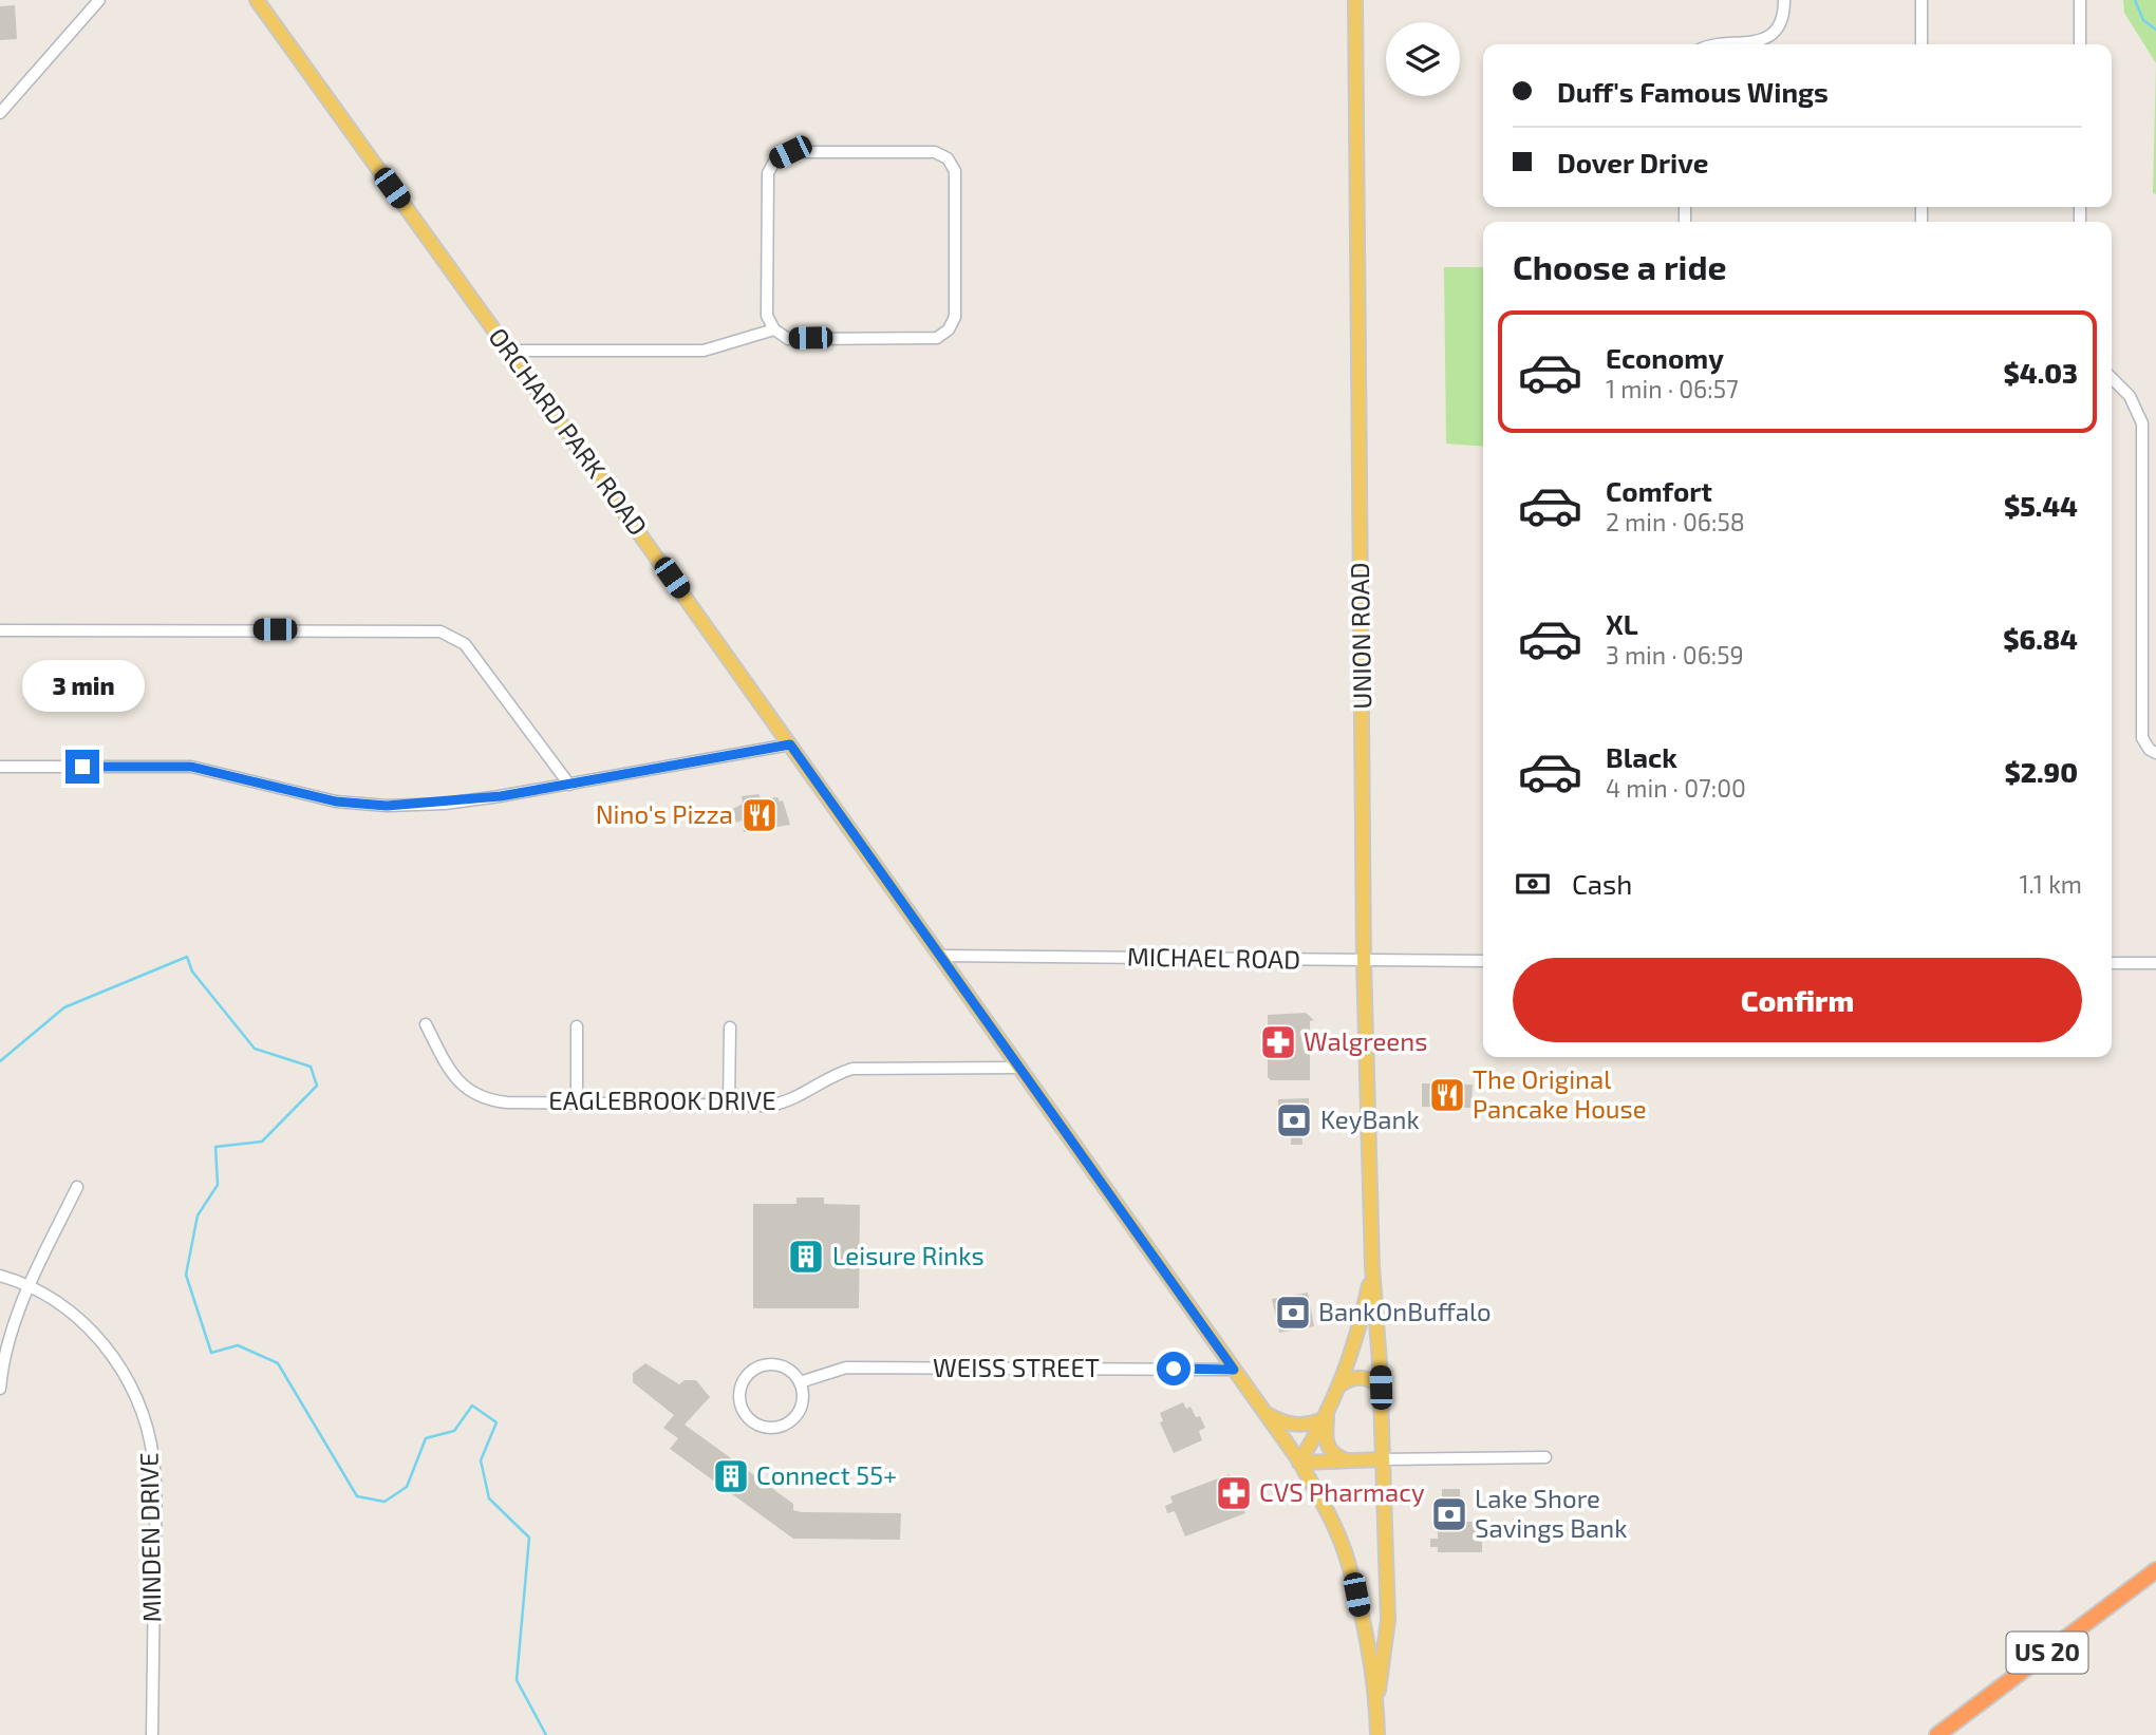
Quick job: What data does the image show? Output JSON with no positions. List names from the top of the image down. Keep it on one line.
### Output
{"streets":{"highway":["US 20"],"main road":["ORCHARD PARK ROAD","UNION ROAD"],"street":["MICHAEL ROAD","EAGLEBROOK DRIVE","WEISS STREET","MINDEN DRIVE"]},"crossings":[["ORCHARD PARK ROAD","UNION ROAD"],["ORCHARD PARK ROAD","MICHAEL ROAD"],["ORCHARD PARK ROAD","EAGLEBROOK DRIVE"],["ORCHARD PARK ROAD","WEISS STREET"],["UNION ROAD","MICHAEL ROAD"]],"places":{"restaurant":["Nino's Pizza","The Original Pancake House"],"pharmacy":["Walgreens","CVS Pharmacy"],"bank":["KeyBank","BankOnBuffalo","Lake Shore Savings Bank"],"building":["Leisure Rinks","Connect 55+"]},"page":{"banner":["Duff's Famous Wings","Dover Drive"],"heading":"Choose a ride","list":[{"name":"Economy","note":"1 min · 06:57","value":"$4.03"},{"name":"Comfort","note":"2 min · 06:58","value":"$5.44"},{"name":"XL","note":"3 min · 06:59","value":"$6.84"},{"name":"Black","note":"4 min · 07:00","value":"$2.90"}],"bubble":"3 min","pay":["Cash","1.1 km"],"buttons":"Confirm"}}
